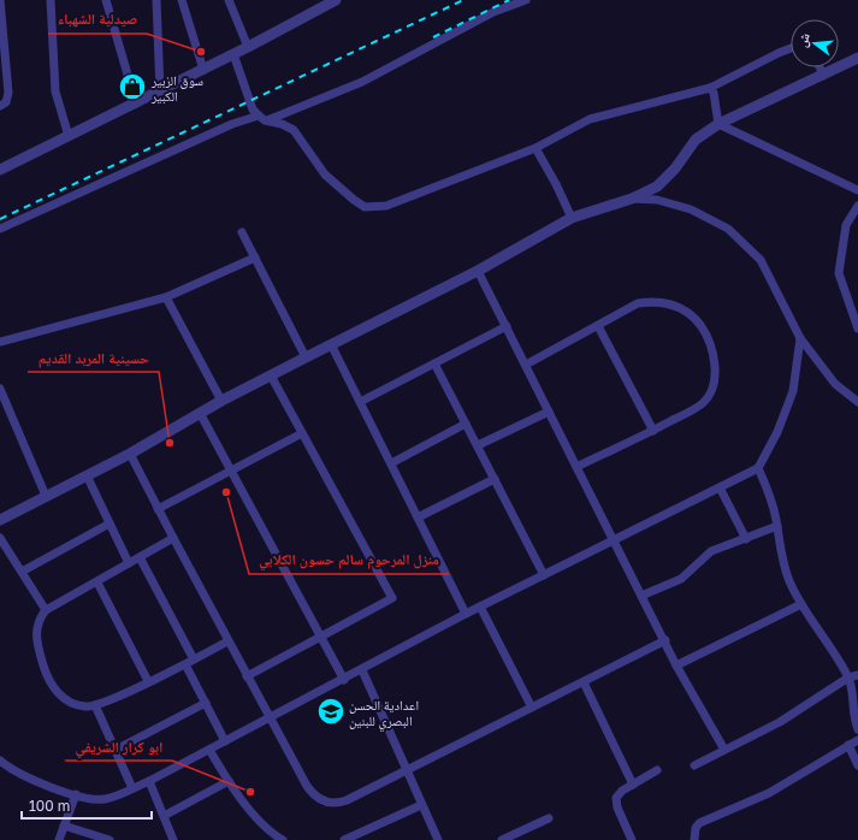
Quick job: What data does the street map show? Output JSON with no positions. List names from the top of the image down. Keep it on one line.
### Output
{"places":{"other":["صيدلية الشهباء","حسينية المربد القديم","منزل المرحوم سالم حسون الكلابي","ابو كرار الشريفي"],"shop":["سوق الزبير الكبير"],"school or university":["اعدادية الحسن البصري للبنين"]},"scale_bar":"100 m","north":"left"}
